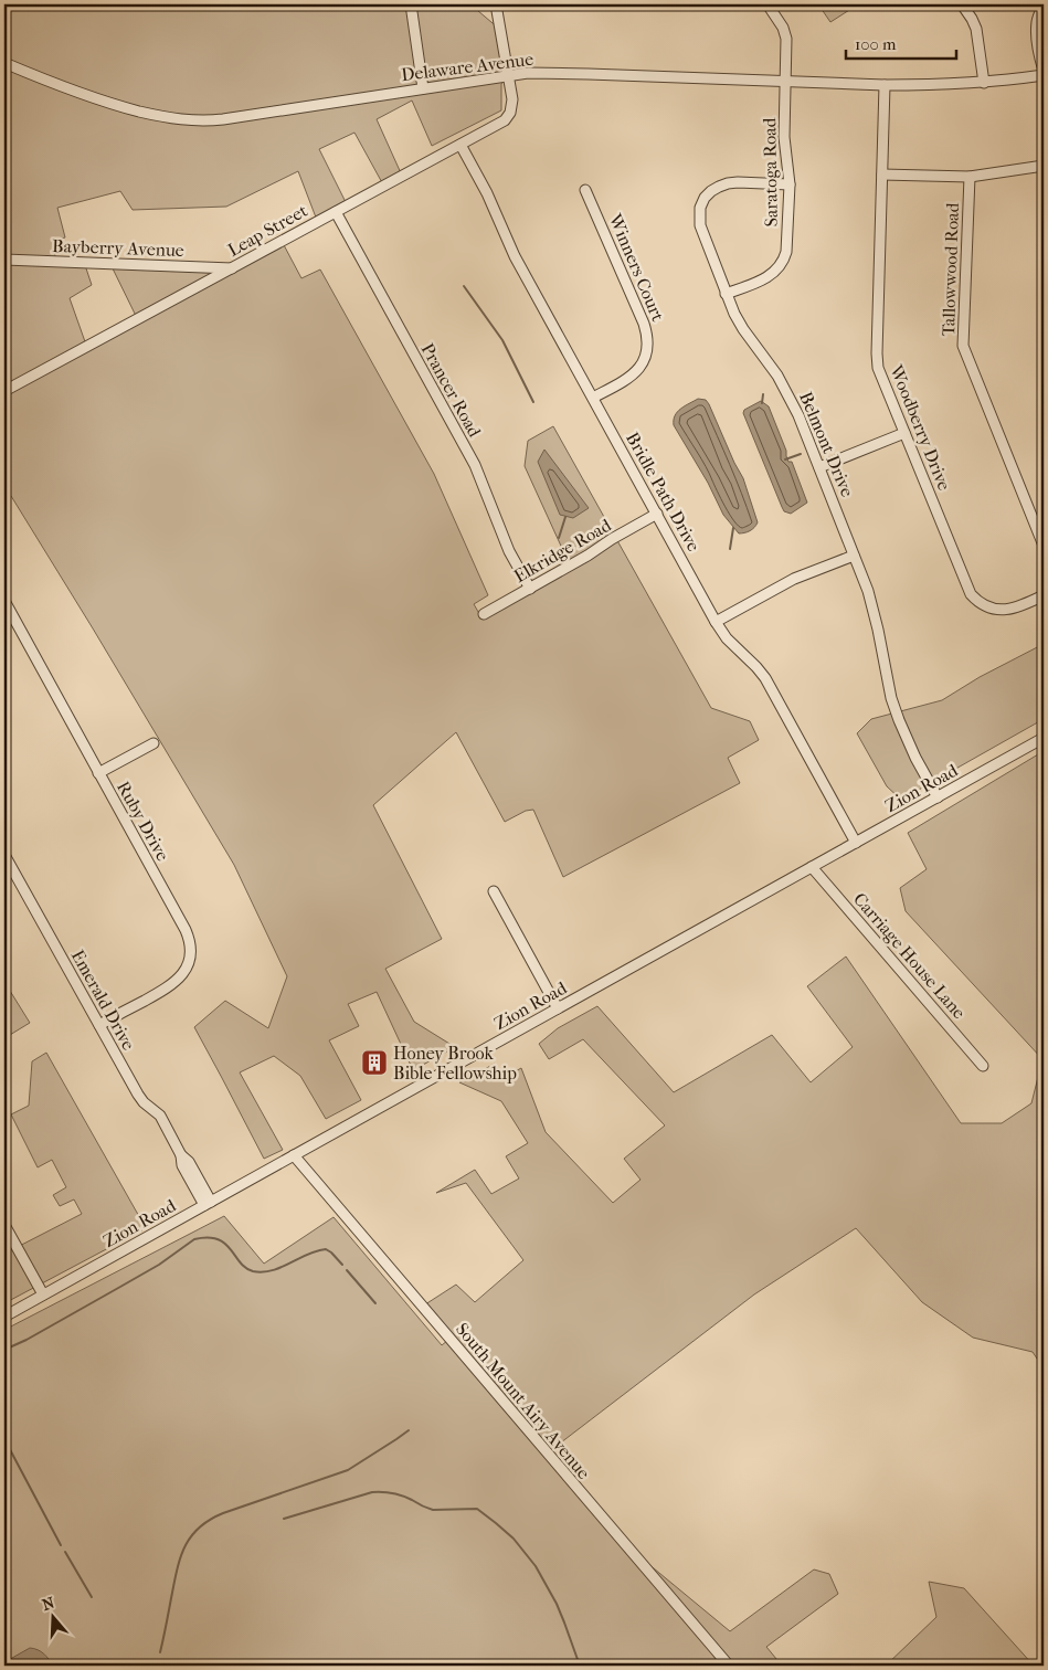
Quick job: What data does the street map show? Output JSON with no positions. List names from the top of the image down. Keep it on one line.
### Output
{"streets":{"street":["Delaware Avenue","Saratoga Road","Leap Street","Bayberry Avenue","Winners Court","Tallowwood Road","Prancer Road","Woodberry Drive","Belmont Drive","Bridle Path Drive","Elkridge Road","Zion Road","Ruby Drive","Carriage House Lane","Emerald Drive","South Mount Airy Avenue"]},"crossings":[["Delaware Avenue","Saratoga Road"],["Delaware Avenue","Leap Street"],["Delaware Avenue","Woodberry Drive"],["Saratoga Road","Belmont Drive"],["Leap Street","Bayberry Avenue"],["Leap Street","Prancer Road"],["Leap Street","Bridle Path Drive"],["Winners Court","Bridle Path Drive"],["Prancer Road","Elkridge Road"],["Belmont Drive","Zion Road"],["Bridle Path Drive","Elkridge Road"],["Bridle Path Drive","Zion Road"],["Zion Road","Carriage House Lane"],["Zion Road","Emerald Drive"],["Zion Road","South Mount Airy Avenue"],["Ruby Drive","Emerald Drive"]],"places":{"building":["Honey Brook Bible Fellowship"]},"scale_bar":"100 m","north":"top"}
